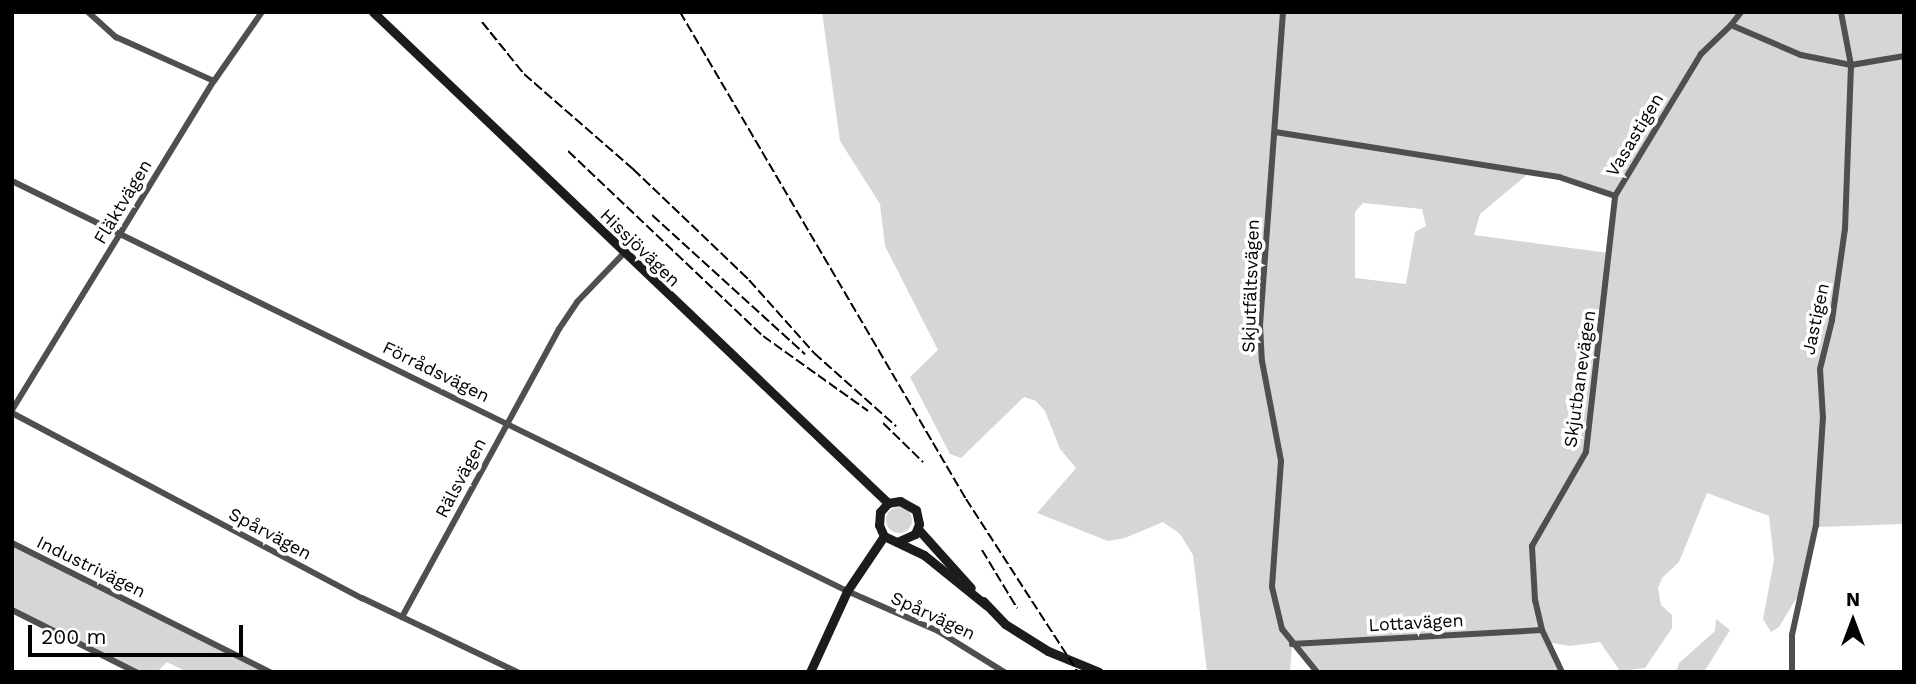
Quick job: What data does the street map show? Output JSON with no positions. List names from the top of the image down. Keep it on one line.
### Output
{"streets":{"main road":["Hissjövägen"],"street":["Vasastigen","Fläktvägen","Skjutfältsvägen","Jastigen","Förrådsvägen","Skjutbanevägen","Rälsvägen","Spårvägen","Industrivägen","Lottavägen"]},"crossings":[["Vasastigen","Skjutfältsvägen"],["Vasastigen","Skjutbanevägen"],["Fläktvägen","Förrådsvägen"],["Fläktvägen","Spårvägen"],["Hissjövägen","Rälsvägen"],["Skjutfältsvägen","Lottavägen"],["Förrådsvägen","Rälsvägen"],["Förrådsvägen","Spårvägen"],["Skjutbanevägen","Lottavägen"],["Rälsvägen","Spårvägen"]],"scale_bar":"200 m","north":"top"}
